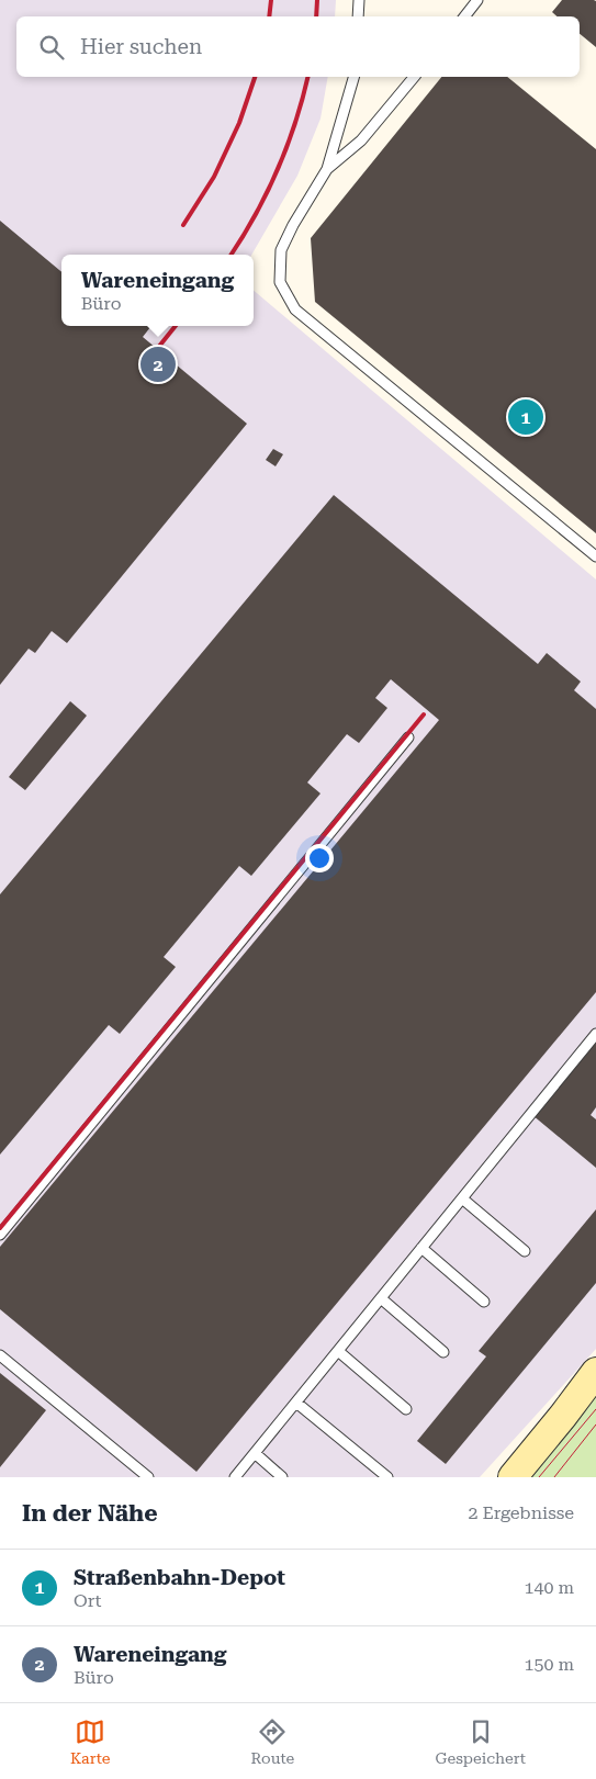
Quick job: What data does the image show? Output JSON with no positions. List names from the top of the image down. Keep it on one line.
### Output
{"page":{"search":"Hier suchen","popup":["Wareneingang","Büro"],"pins":["2","1"],"heading":["In der Nähe","2 Ergebnisse"],"list":[{"mark":"1","name":"Straßenbahn-Depot","note":"Ort","value":"140 m"},{"mark":"2","name":"Wareneingang","note":"Büro","value":"150 m"}],"nav":["Karte","Route","Gespeichert"]}}
